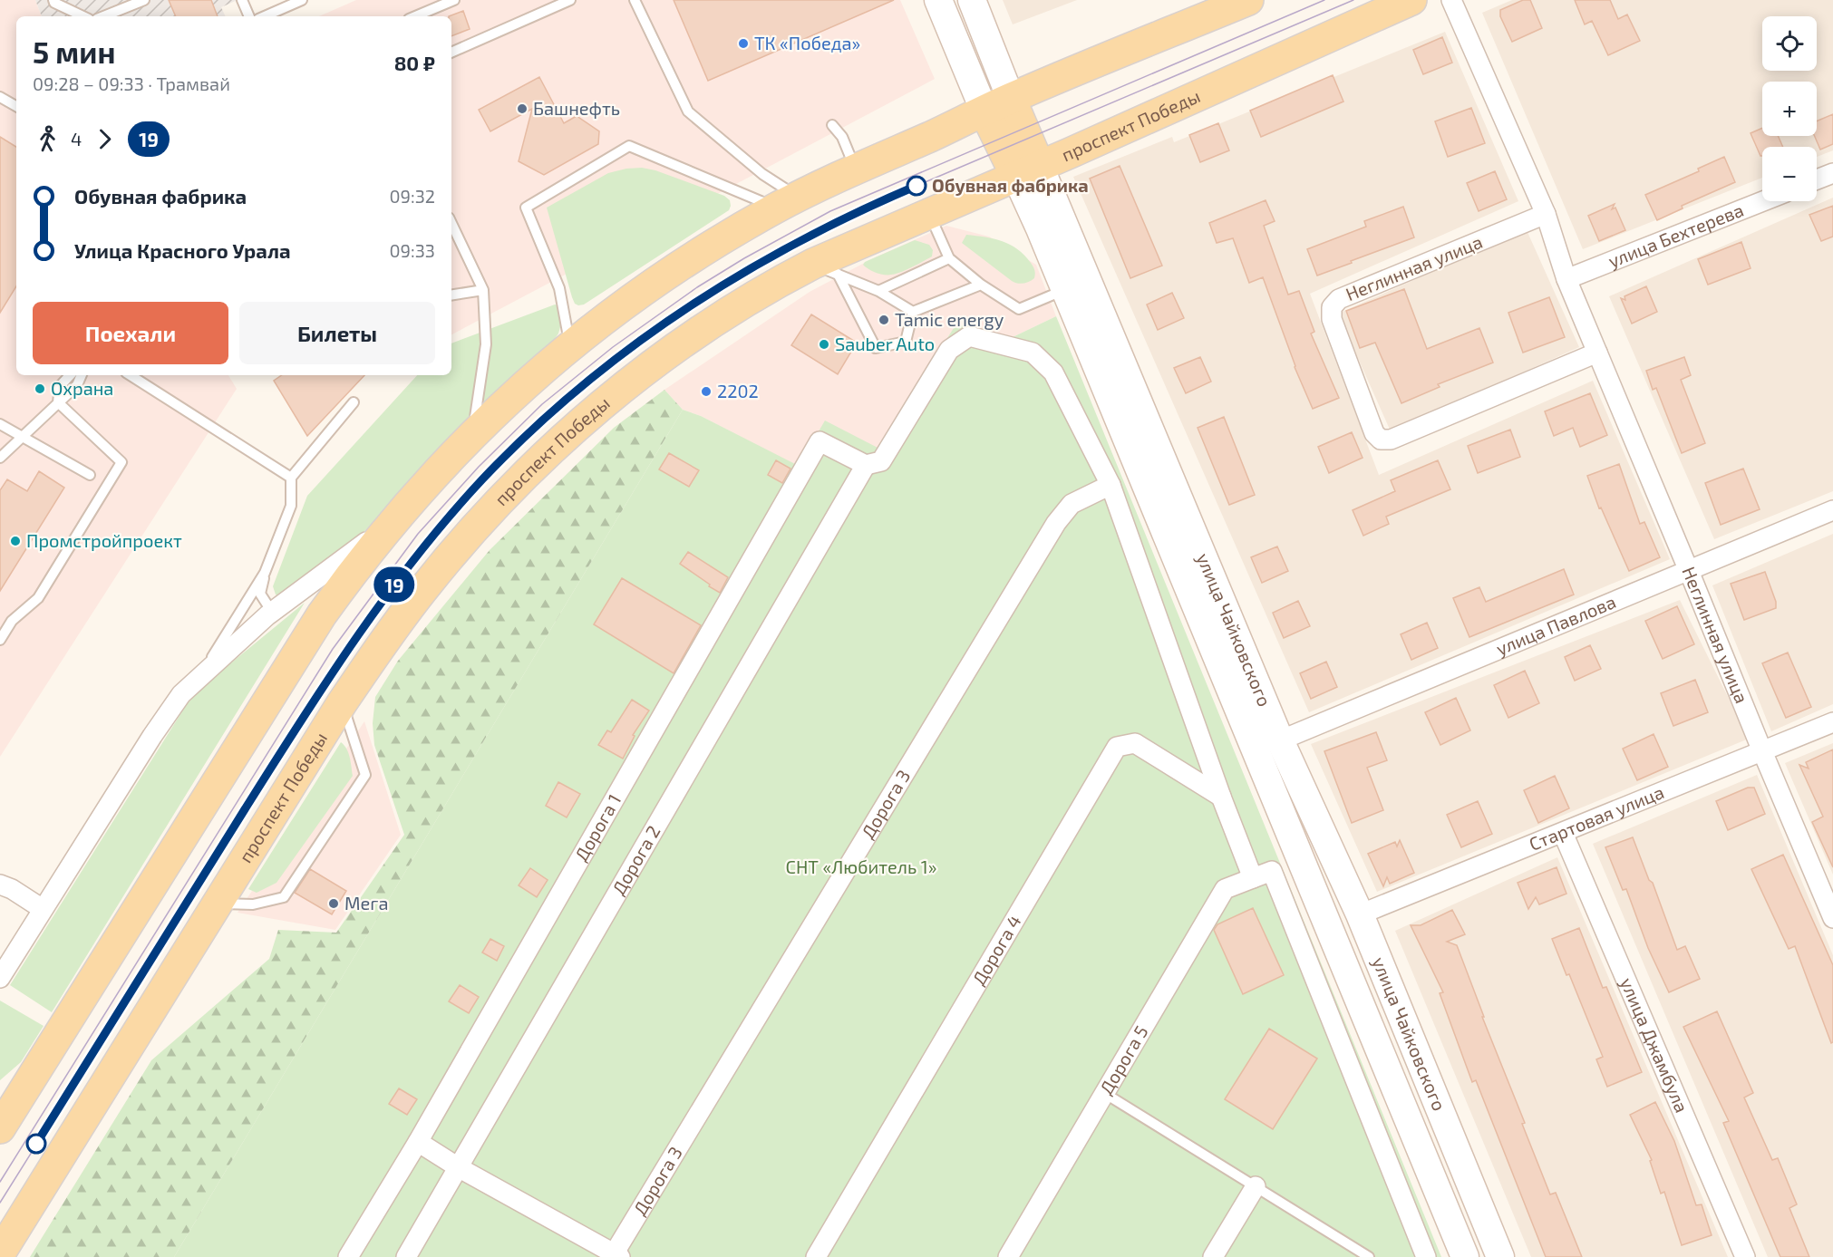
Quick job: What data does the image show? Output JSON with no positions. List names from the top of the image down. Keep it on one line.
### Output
{"streets":{"main road":["проспект Победы","улица Чайковского"],"street":["улица Бехтерева","Неглинная улица","улица Павлова","Дорога 3","Стартовая улица","Дорога 1","Дорога 2","Дорога 4","улица Джамбула","Дорога 5"]},"crossings":[["проспект Победы","улица Чайковского"],["улица Бехтерева","Неглинная улица"],["Неглинная улица","улица Павлова"],["Неглинная улица","Стартовая улица"],["улица Павлова","улица Чайковского"],["улица Чайковского","Стартовая улица"],["Стартовая улица","улица Джамбула"],["Дорога 1","Дорога 2"]],"parks":["СНТ «Любитель 1»"],"places":["ТК «Победа»","Башнефть","Обувная фабрика","Tamic energy","Sauber Auto","Охрана","2202","Промстройпроект","Мега"],"lines":["tram line 19"],"page":{"on_map":"19","map_buttons":["+","−"],"heading":["5 мин","09:28 – 09:33 · Трамвай","80 ₽"],"legs":["4","19"],"list":[{"name":"Обувная фабрика","value":"09:32"},{"name":"Улица Красного Урала","value":"09:33"}],"buttons":["Поехали","Билеты"]}}
